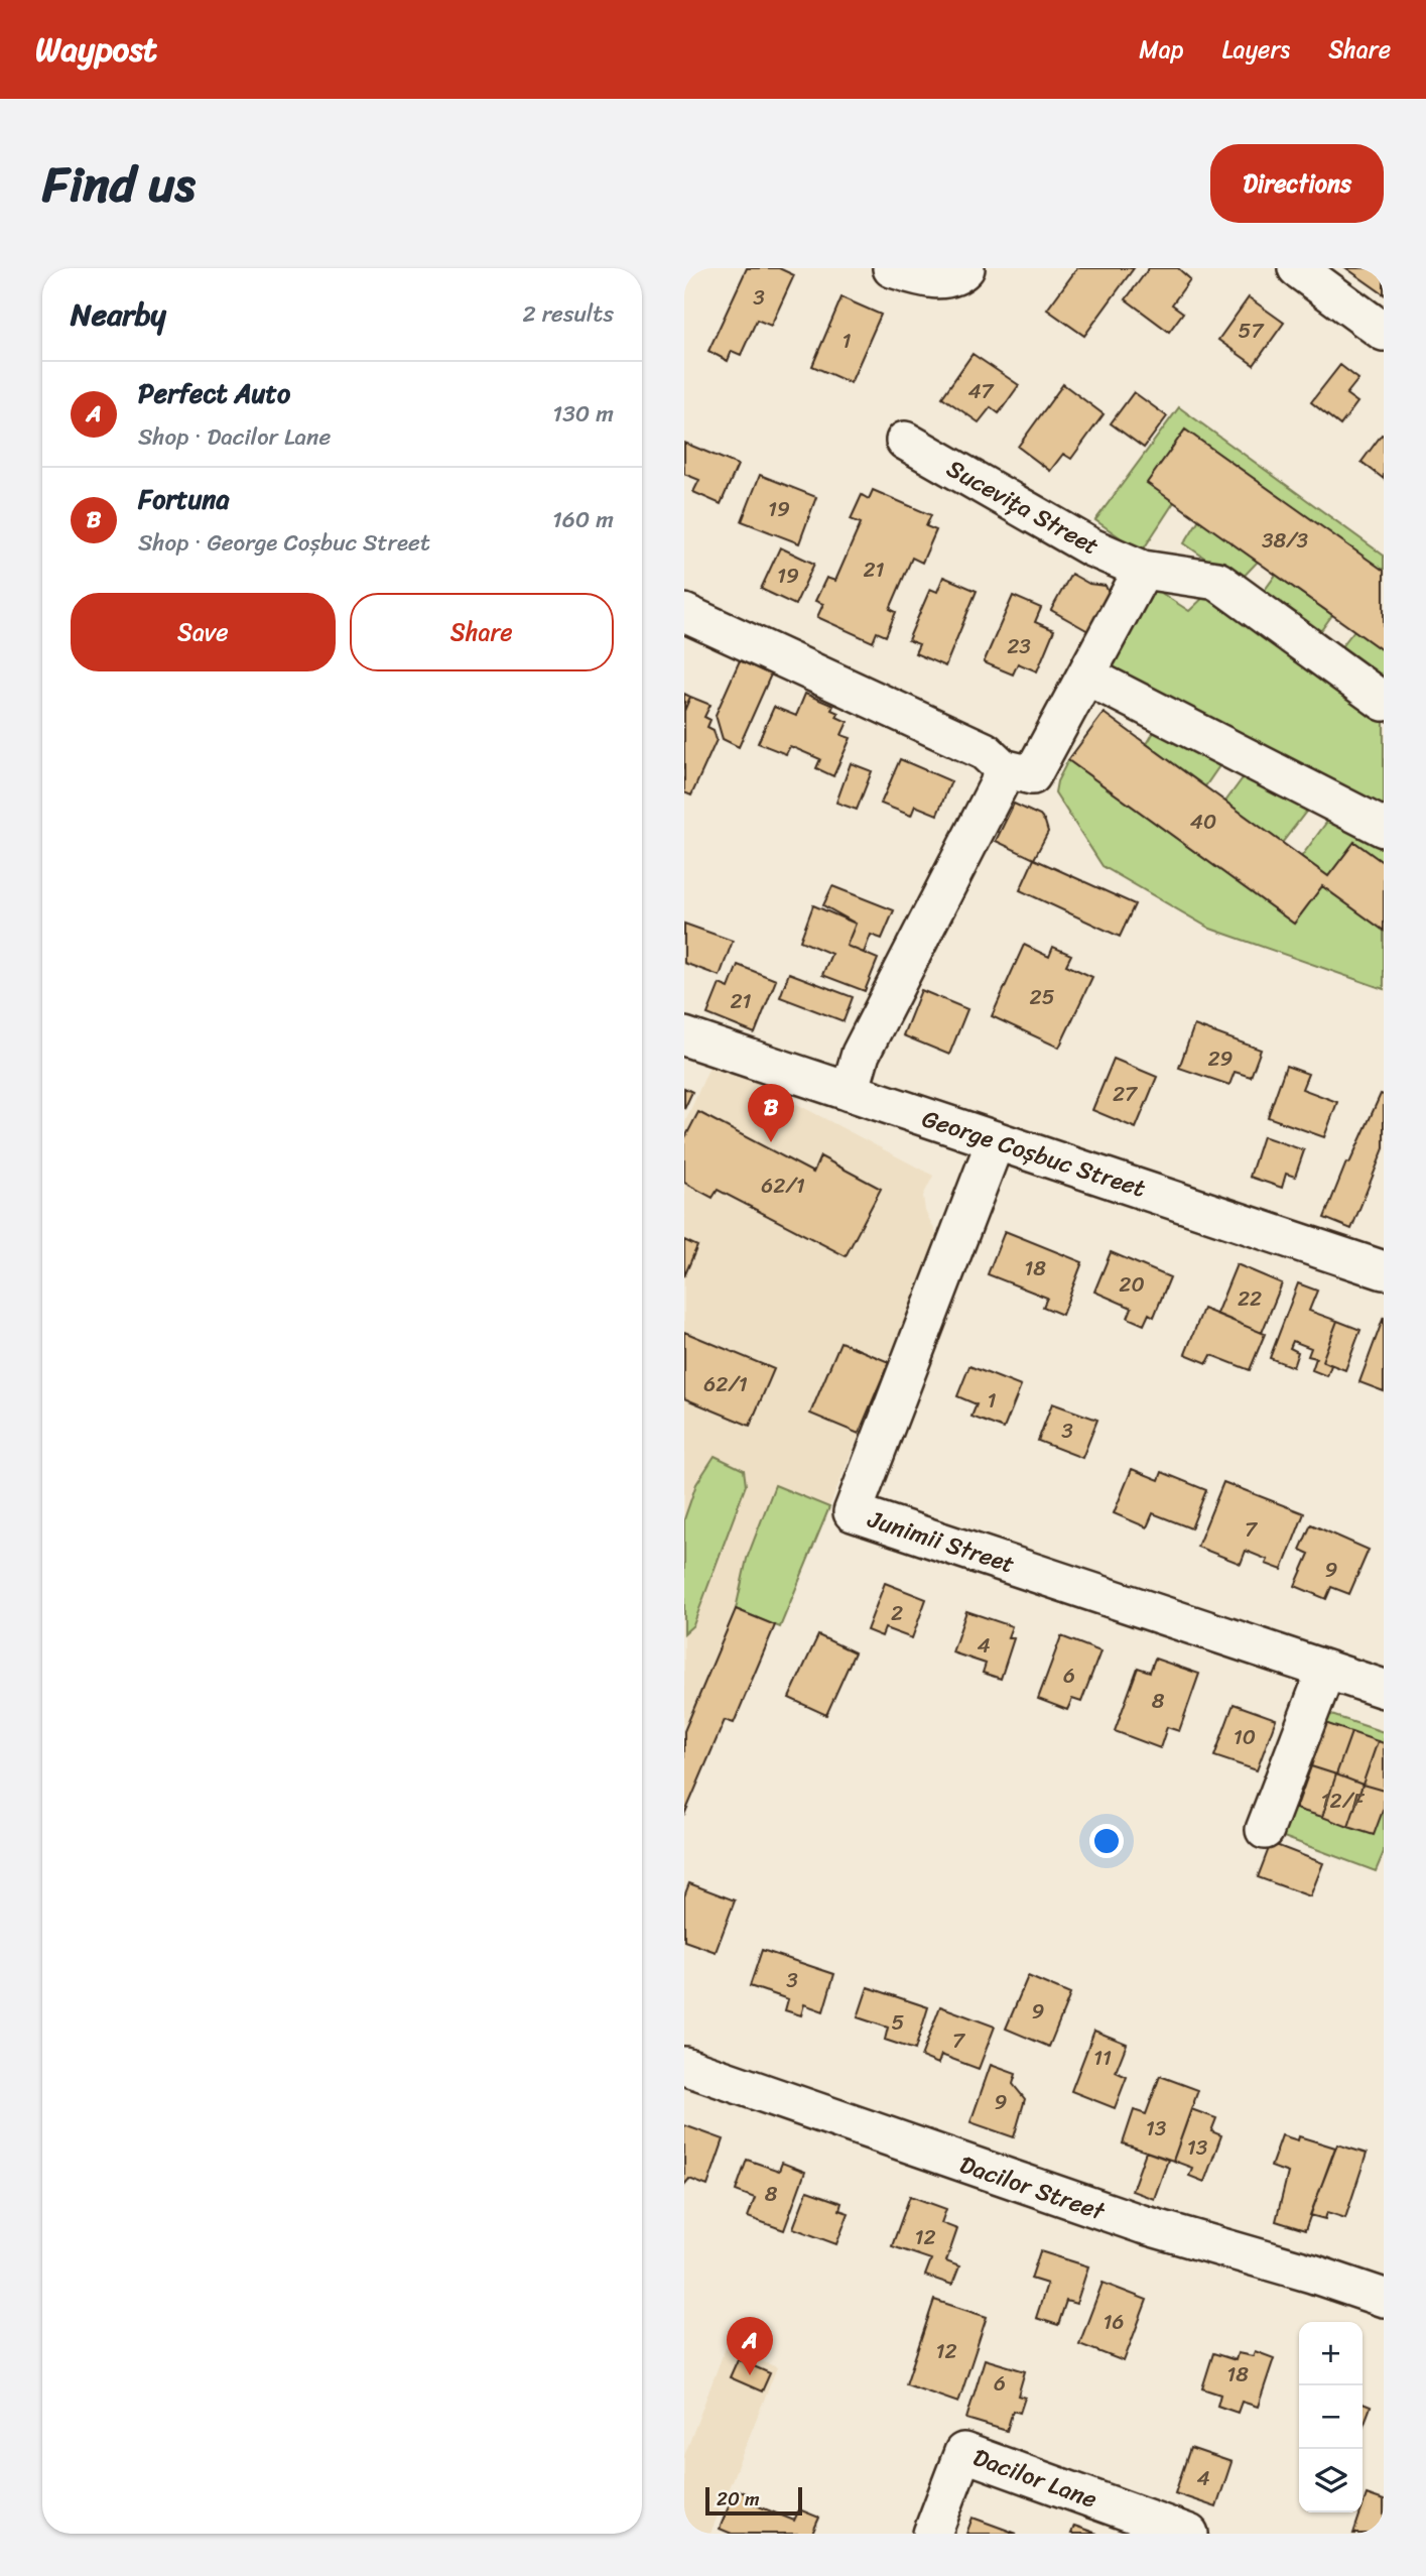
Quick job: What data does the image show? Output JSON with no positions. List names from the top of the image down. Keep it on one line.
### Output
{"streets":{"street":["Sucevița Street","George Coșbuc Street","Junimii Street","Dacilor Street","Dacilor Lane"]},"crossings":[["George Coșbuc Street","Junimii Street"]],"house_numbers":["3","57","1","47","19","38/3","21","19","23","40","25","21","29","27","62/1","18","20","22","62/1","1","3","7","9","2","4","6","8","10","12/F","3","9","5","7","11","9","13","13","8","12","16","12","18","6","4"],"scale_bar":"20 m","page":{"header":"Waypost","nav":["Map","Layers","Share"],"title":"Find us","buttons":["Directions",["Save","Share"]],"heading":["Nearby","2 results"],"list":[{"mark":"A","name":"Perfect Auto","note":"Shop · Dacilor Lane","value":"130 m"},{"mark":"B","name":"Fortuna","note":"Shop · George Coșbuc Street","value":"160 m"}],"pins":["B","A"],"map_buttons":["+","−"],"scale":"20 m"}}
